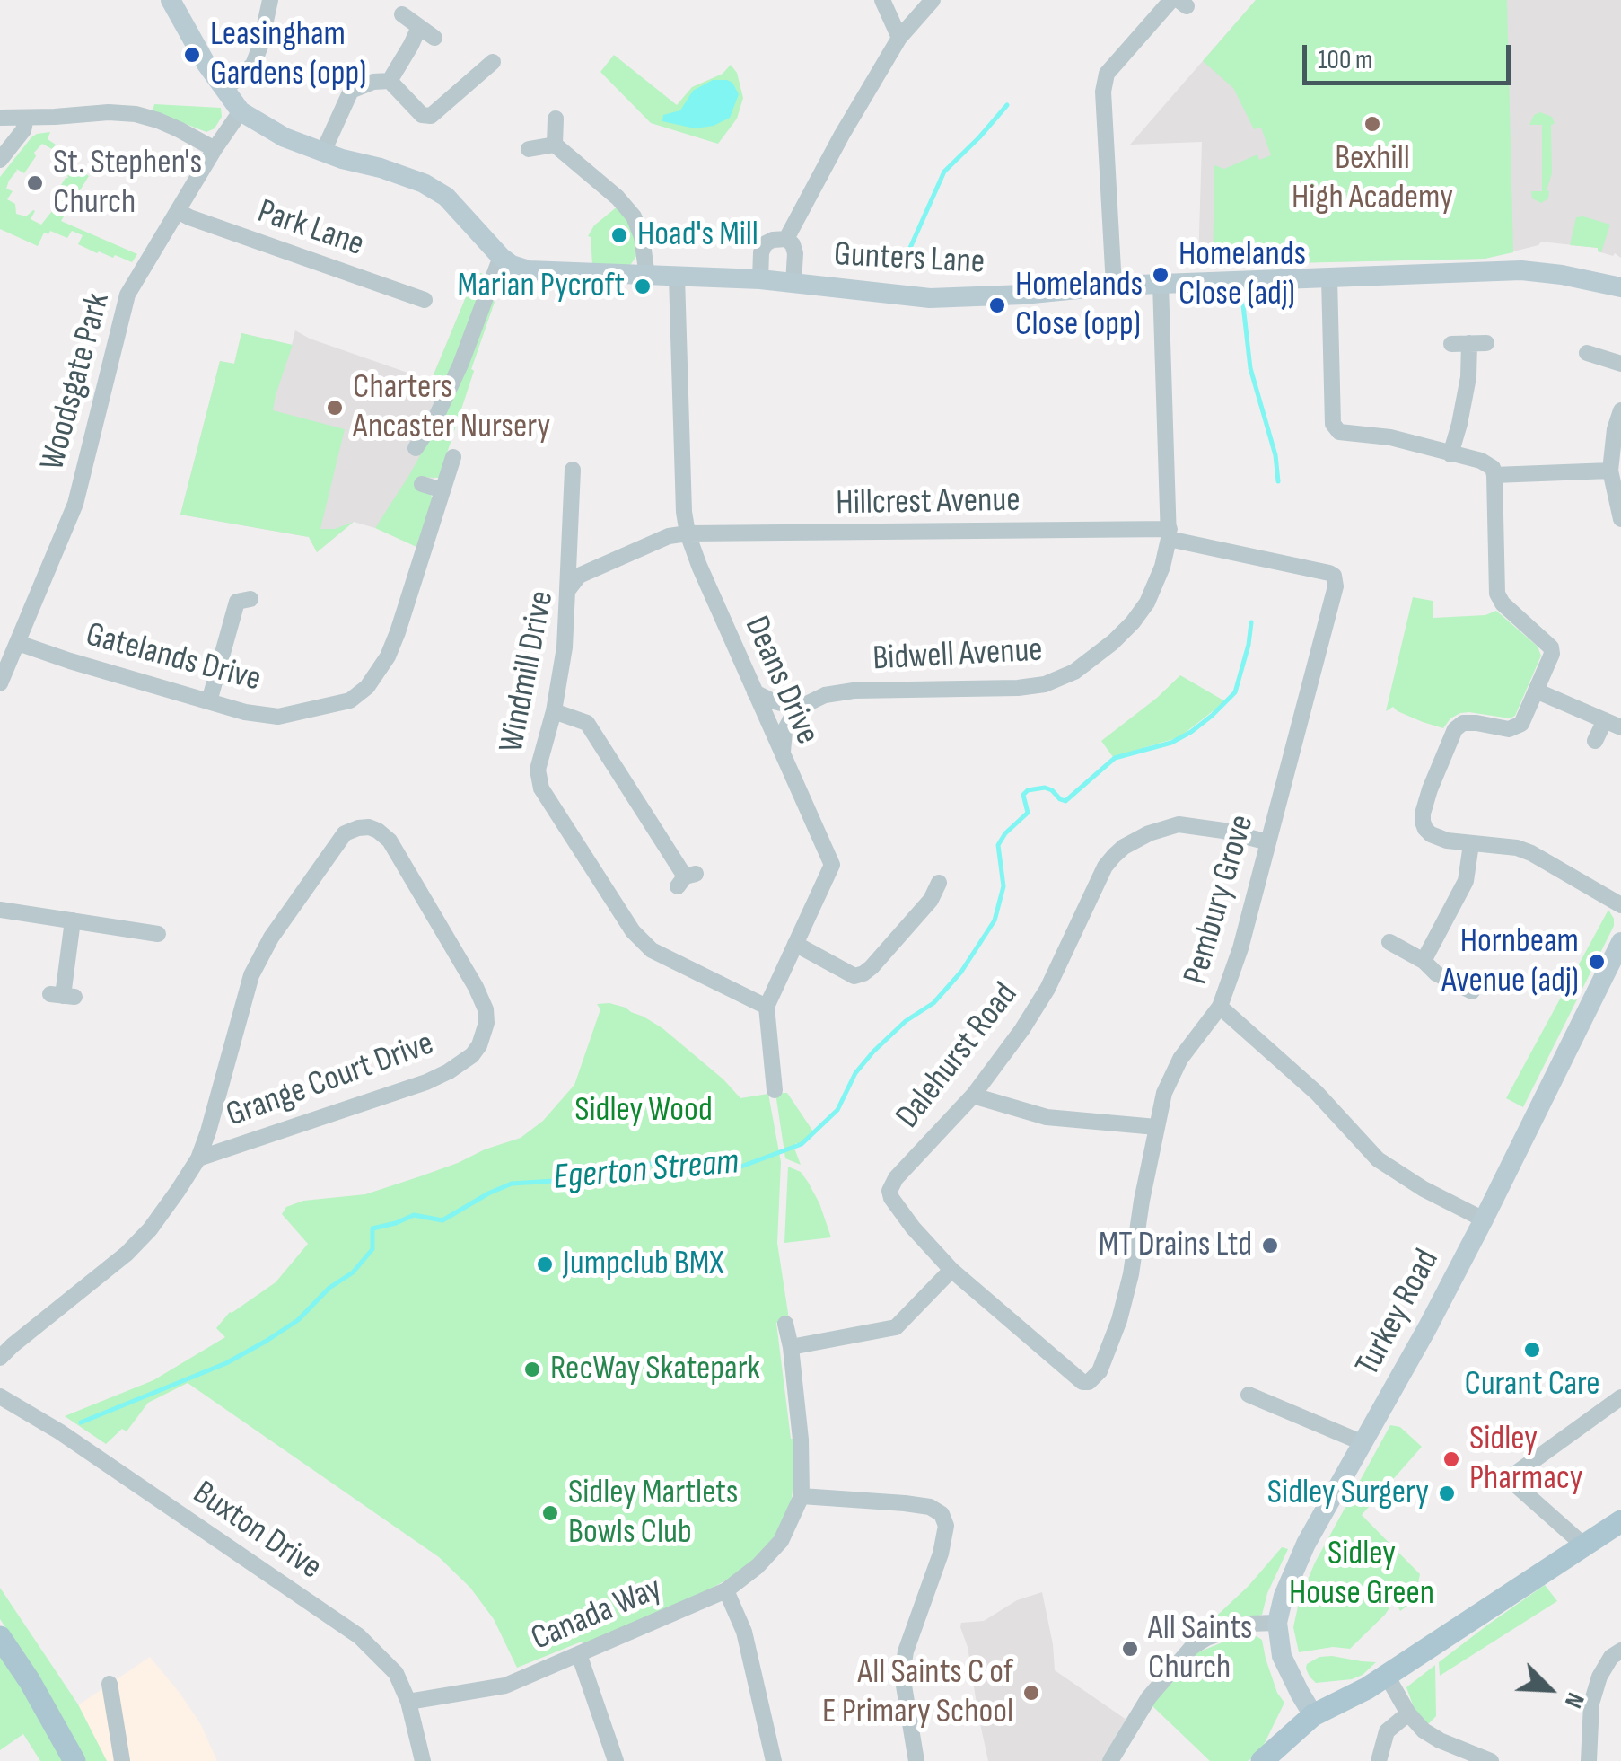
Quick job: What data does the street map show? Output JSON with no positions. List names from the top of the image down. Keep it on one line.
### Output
{"streets":{"street":["Park Lane","Gunters Lane","Woodsgate Park","Hillcrest Avenue","Bidwell Avenue","Gatelands Drive","Windmill Drive","Deans Drive","Pembury Grove","Dalehurst Road","Grange Court Drive","Turkey Road","Buxton Drive","Canada Way"]},"crossings":[["Park Lane","Woodsgate Park"],["Gunters Lane","Woodsgate Park"],["Gunters Lane","Bidwell Avenue"],["Gunters Lane","Deans Drive"],["Woodsgate Park","Gatelands Drive"],["Hillcrest Avenue","Bidwell Avenue"],["Hillcrest Avenue","Windmill Drive"],["Hillcrest Avenue","Deans Drive"],["Hillcrest Avenue","Pembury Grove"],["Bidwell Avenue","Pembury Grove"],["Windmill Drive","Deans Drive"],["Pembury Grove","Dalehurst Road"],["Buxton Drive","Canada Way"]],"water":["Egerton Stream"],"parks":["Sidley Wood","Sidley House Green"],"places":["Leasingham Gardens (opp)","Bexhill High Academy","St. Stephen's Church","Hoad's Mill","Homelands Close (adj)","Marian Pycroft","Homelands Close (opp)","Charters Ancaster Nursery","Hornbeam Avenue (adj)","MT Drains Ltd","Jumpclub BMX","Curant Care","RecWay Skatepark","Sidley Pharmacy","Sidley Surgery","Sidley Martlets Bowls Club","All Saints Church","All Saints C of E Primary School"],"scale_bar":"100 m","north":"bottom right"}
